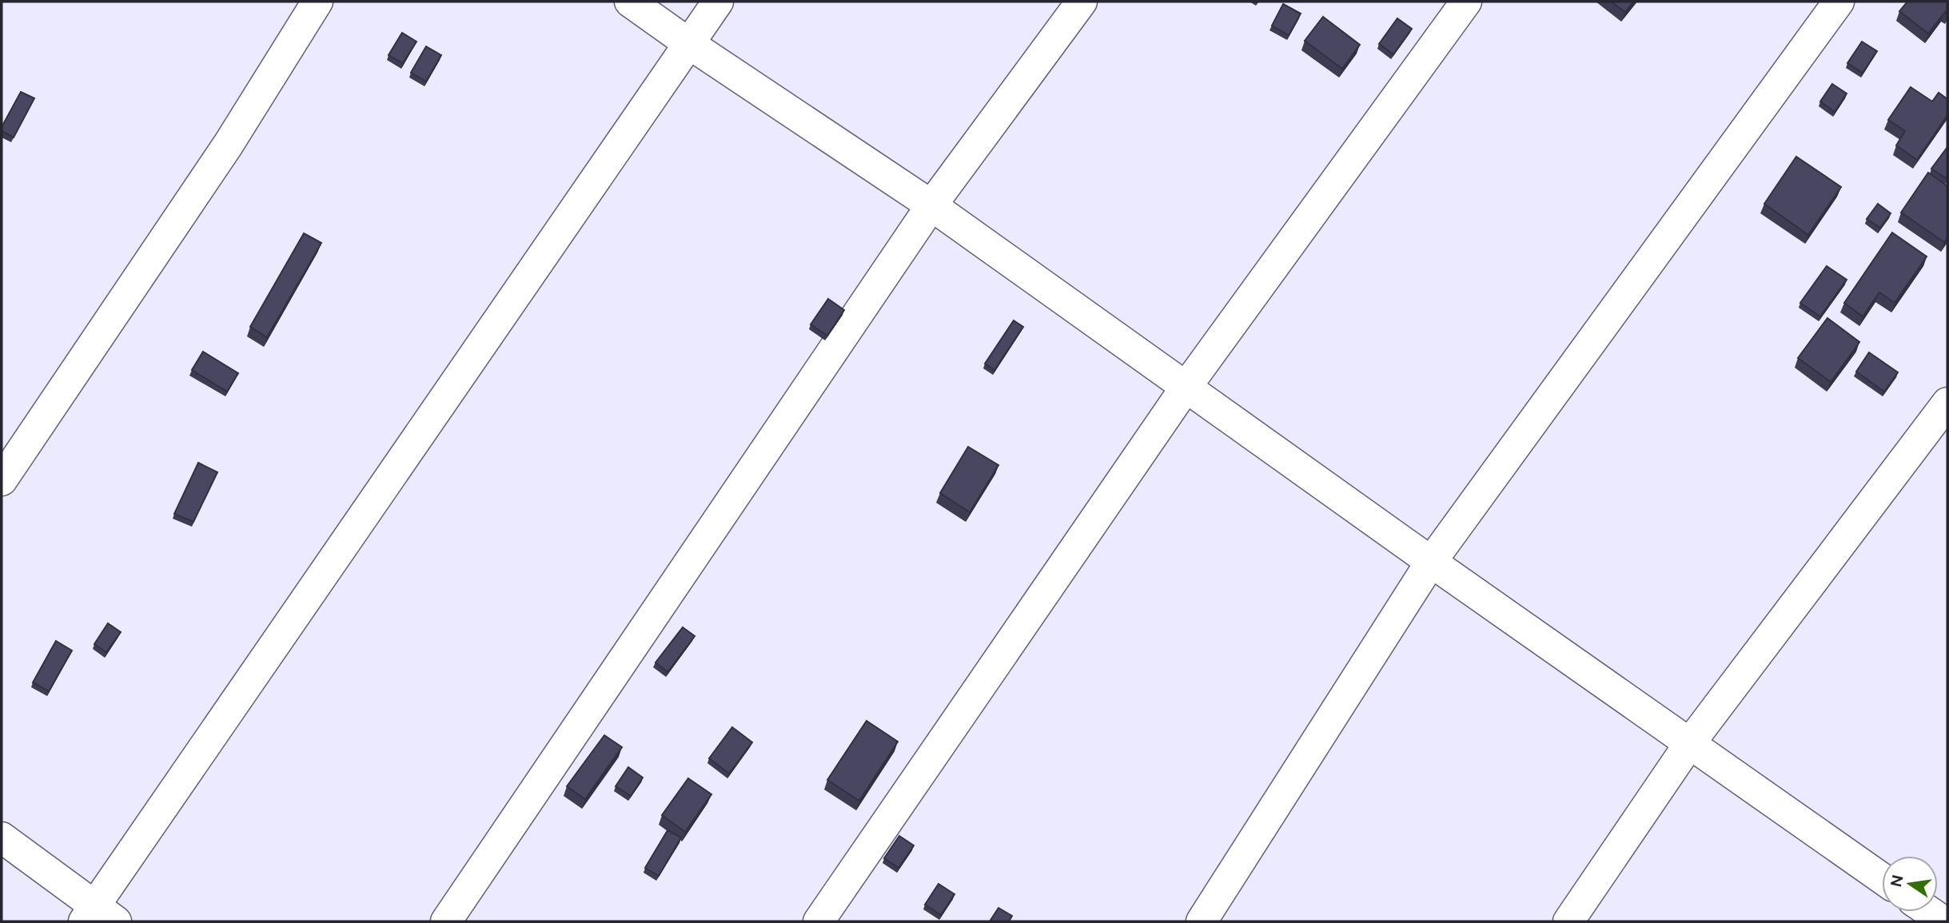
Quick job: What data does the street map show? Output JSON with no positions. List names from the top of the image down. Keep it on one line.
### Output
{"north":"left"}
